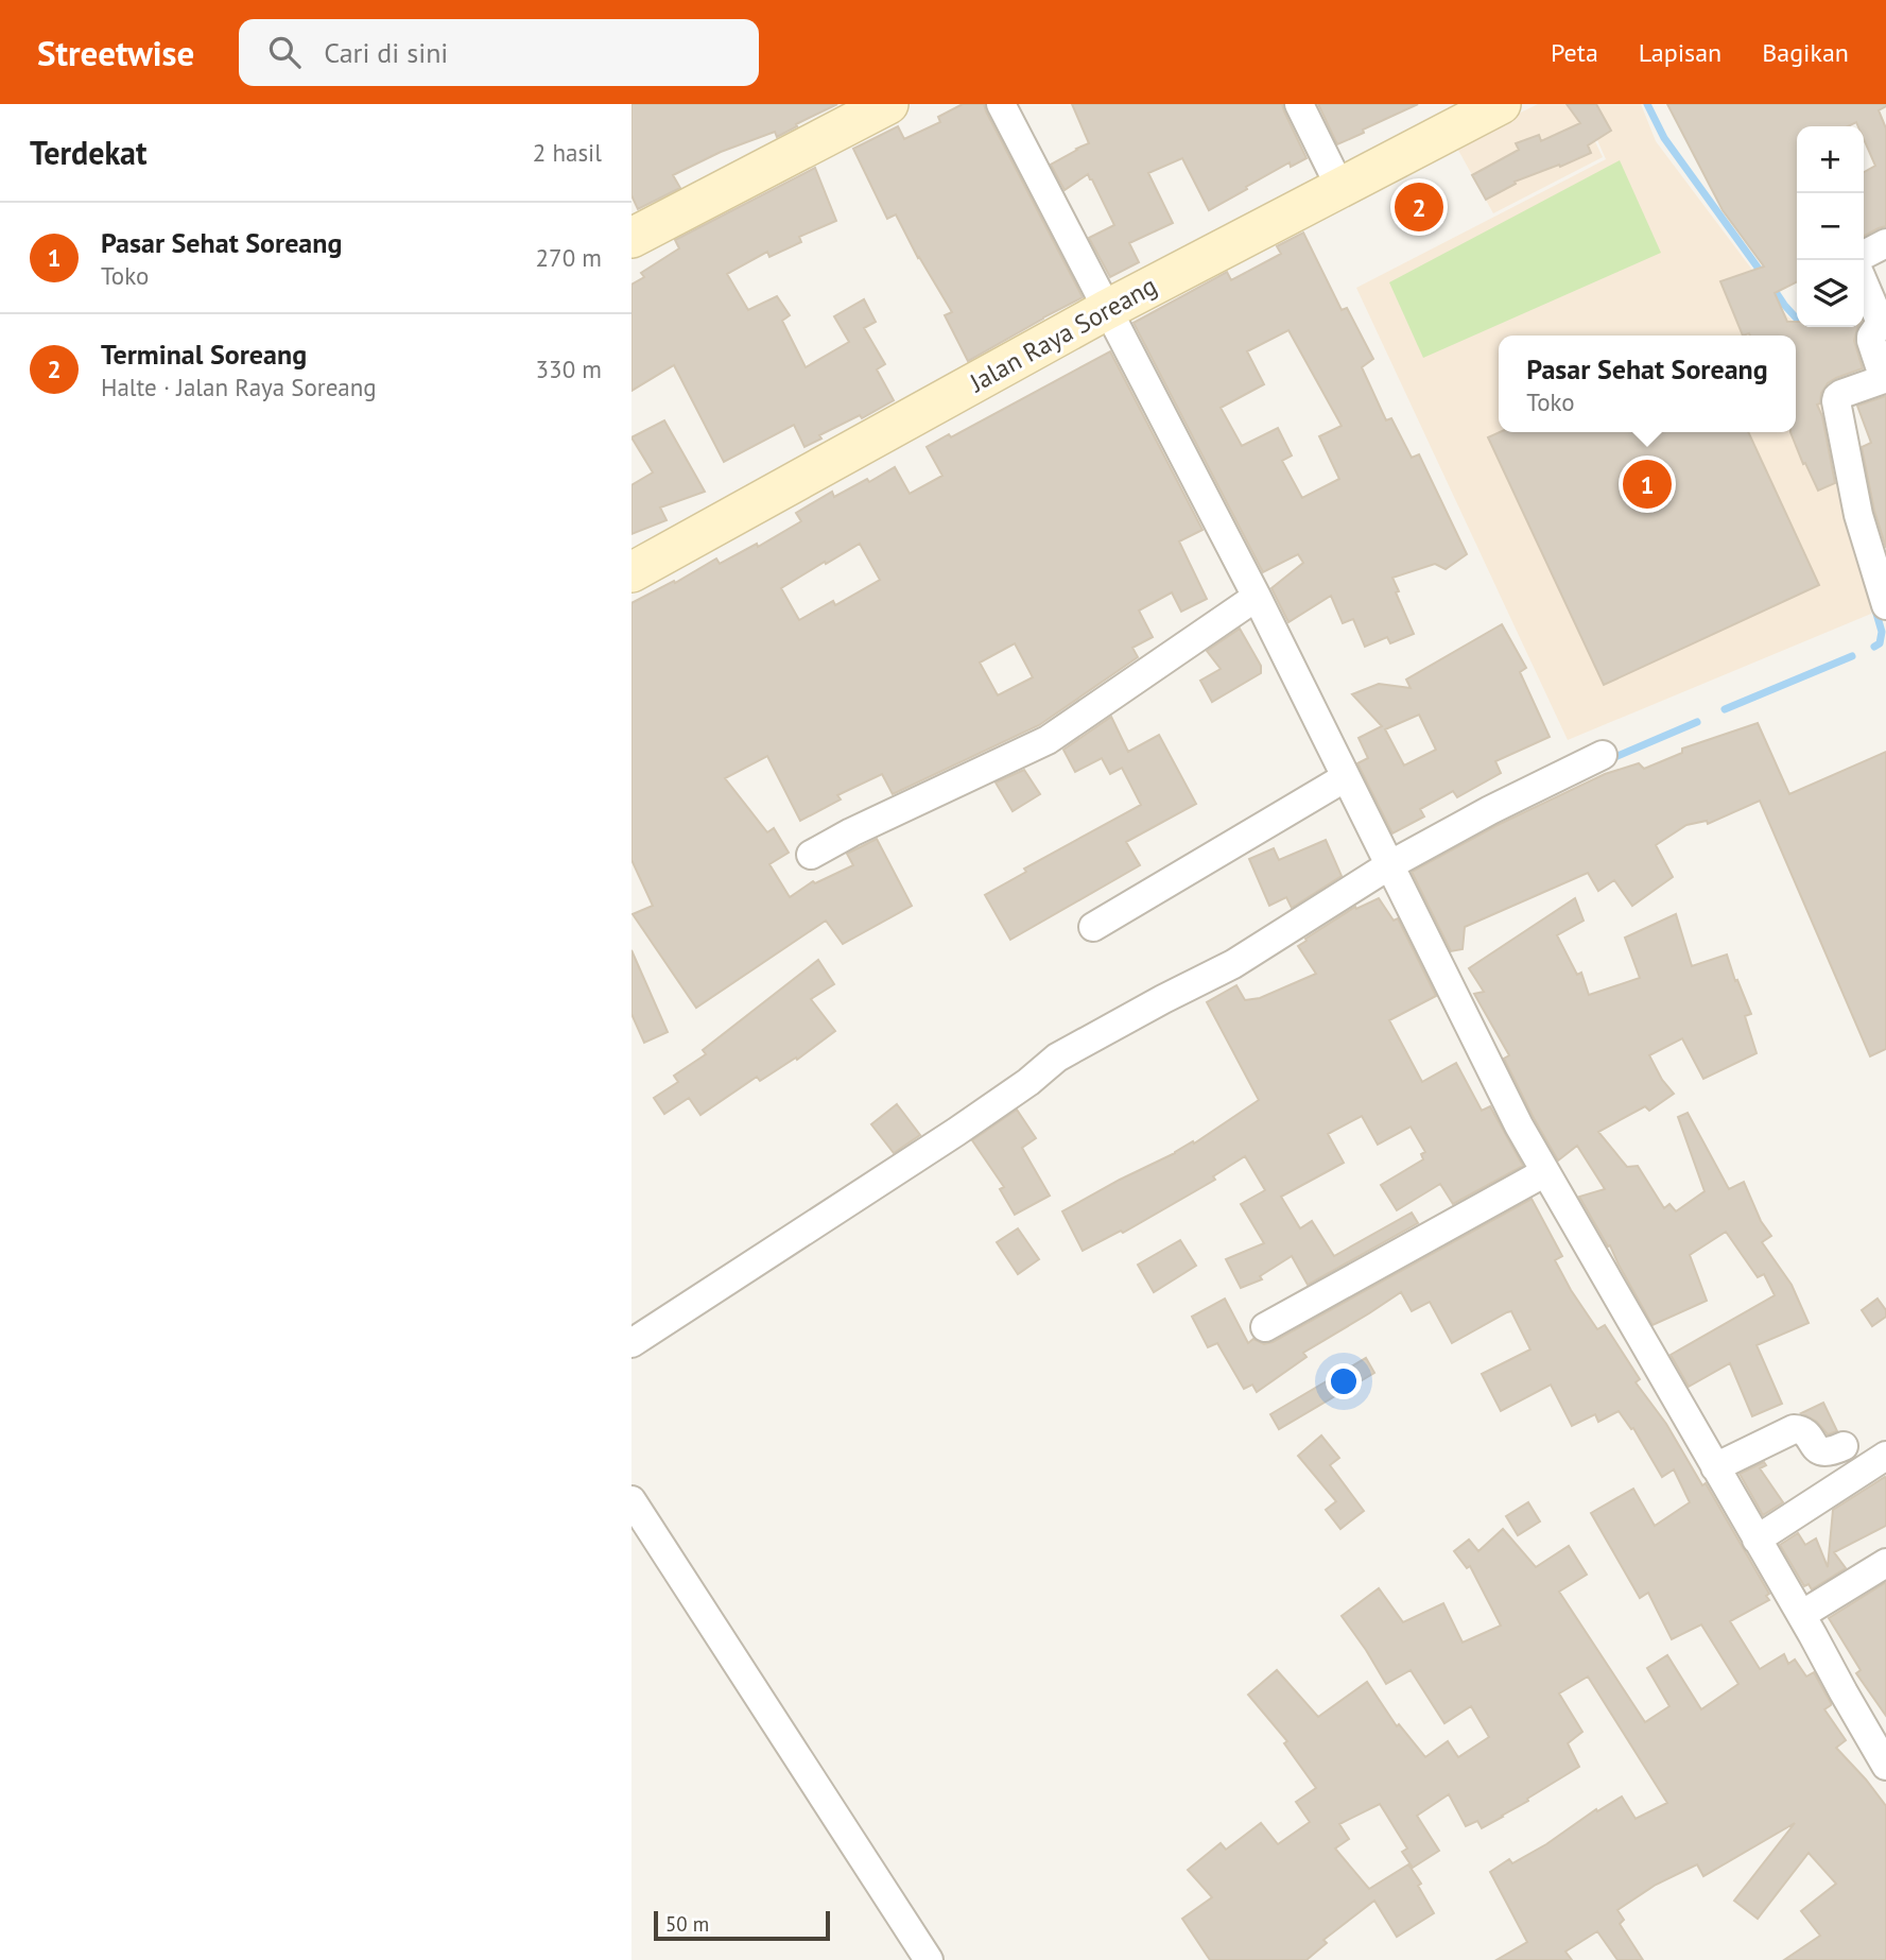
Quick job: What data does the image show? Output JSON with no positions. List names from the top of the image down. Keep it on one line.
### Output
{"streets":{"main road":["Jalan Raya Soreang"]},"scale_bar":"50 m","page":{"header":"Streetwise","search":"Cari di sini","nav":["Peta","Lapisan","Bagikan"],"heading":["Terdekat","2 hasil"],"map_buttons":["+","−"],"pins":["2","1"],"list":[{"mark":"1","name":"Pasar Sehat Soreang","note":"Toko","value":"270 m"},{"mark":"2","name":"Terminal Soreang","note":"Halte · Jalan Raya Soreang","value":"330 m"}],"popup":["Pasar Sehat Soreang","Toko"],"scale":"50 m"}}
